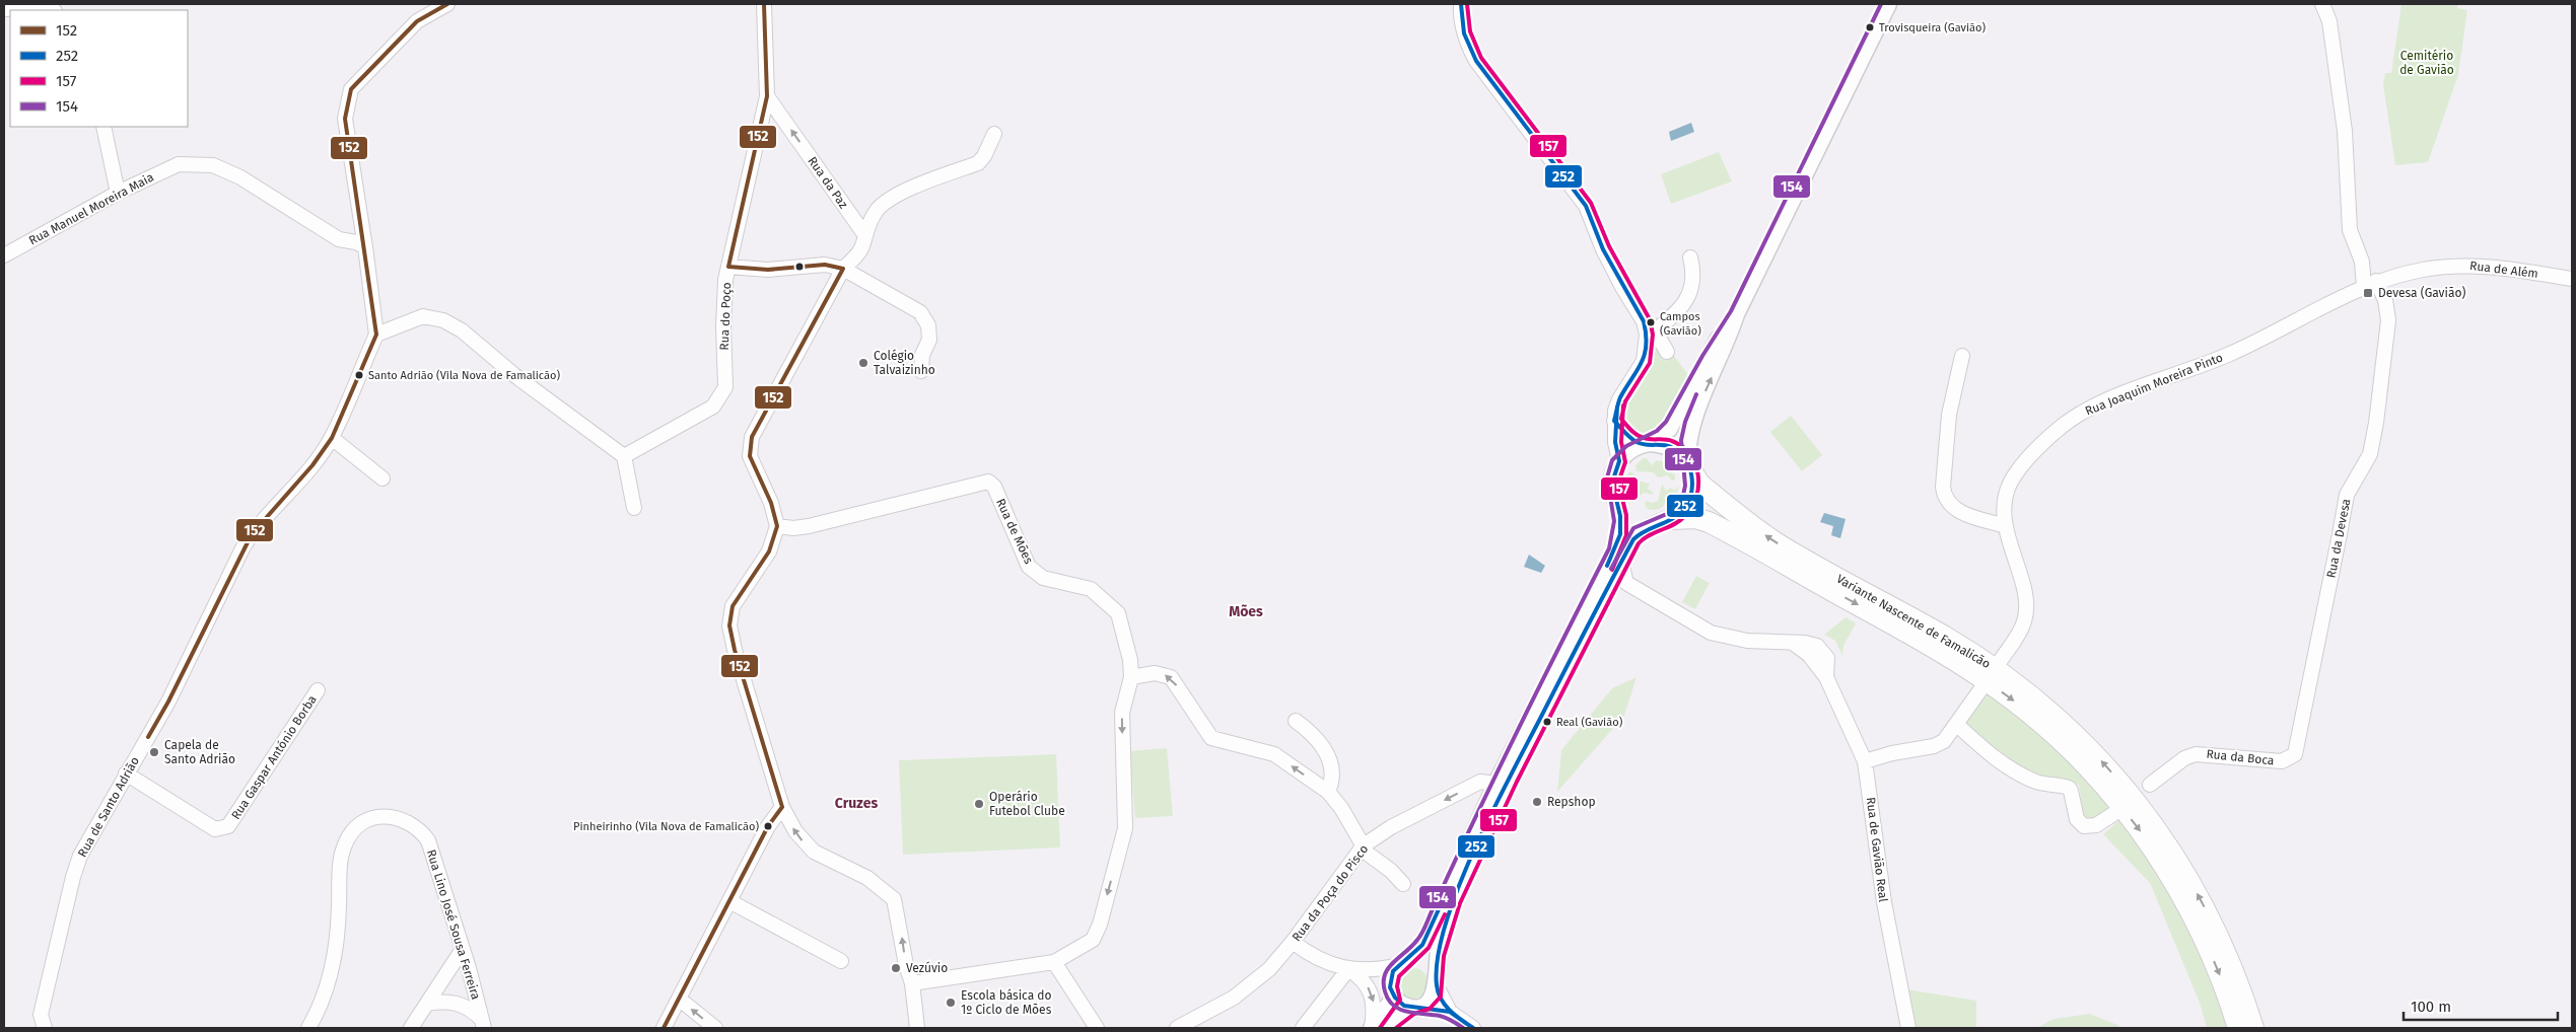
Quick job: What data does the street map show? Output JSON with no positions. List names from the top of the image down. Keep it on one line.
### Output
{"streets":{"highway":["Variante Nascente de Famalicão"],"street":["Rua da Paz","Rua Manuel Moreira Maia","Rua de Além","Rua do Poço","Rua Joaquim Moreira Pinto","Rua de Mões","Rua da Devesa","Rua Gaspar António Borba","Rua da Boca","Rua de Santo Adrião","Rua de Gavião Real","Rua da Poça do Pisco","Rua Lino José Sousa Ferreira"]},"crossings":[["Rua da Paz","Rua do Poço"],["Rua de Além","Rua Joaquim Moreira Pinto"],["Rua de Além","Rua da Devesa"],["Rua Joaquim Moreira Pinto","Rua da Devesa"],["Rua da Devesa","Rua da Boca"],["Rua Gaspar António Borba","Rua de Santo Adrião"]],"one_way":["Rua da Paz","Rua da Poça do Pisco"],"districts":["Mões","Cruzes"],"parks":["Cemitério de Gavião"],"places":{"other":["Trovisqueira (Gavião)","Campos (Gavião)","Colégio Talvaizinho","Santo Adrião (Vila Nova de Famalicão)","Real (Gavião)","Capela de Santo Adrião","Repshop","Operário Futebol Clube","Pinheirinho (Vila Nova de Famalicão)","Vezúvio","Escola básica do 1º Ciclo de Mões"],"transit":["Devesa (Gavião)"]},"lines":["transit line 152","transit line 252","transit line 157","transit line 154"],"legend":["152","252","157","154"],"scale_bar":"100 m"}
